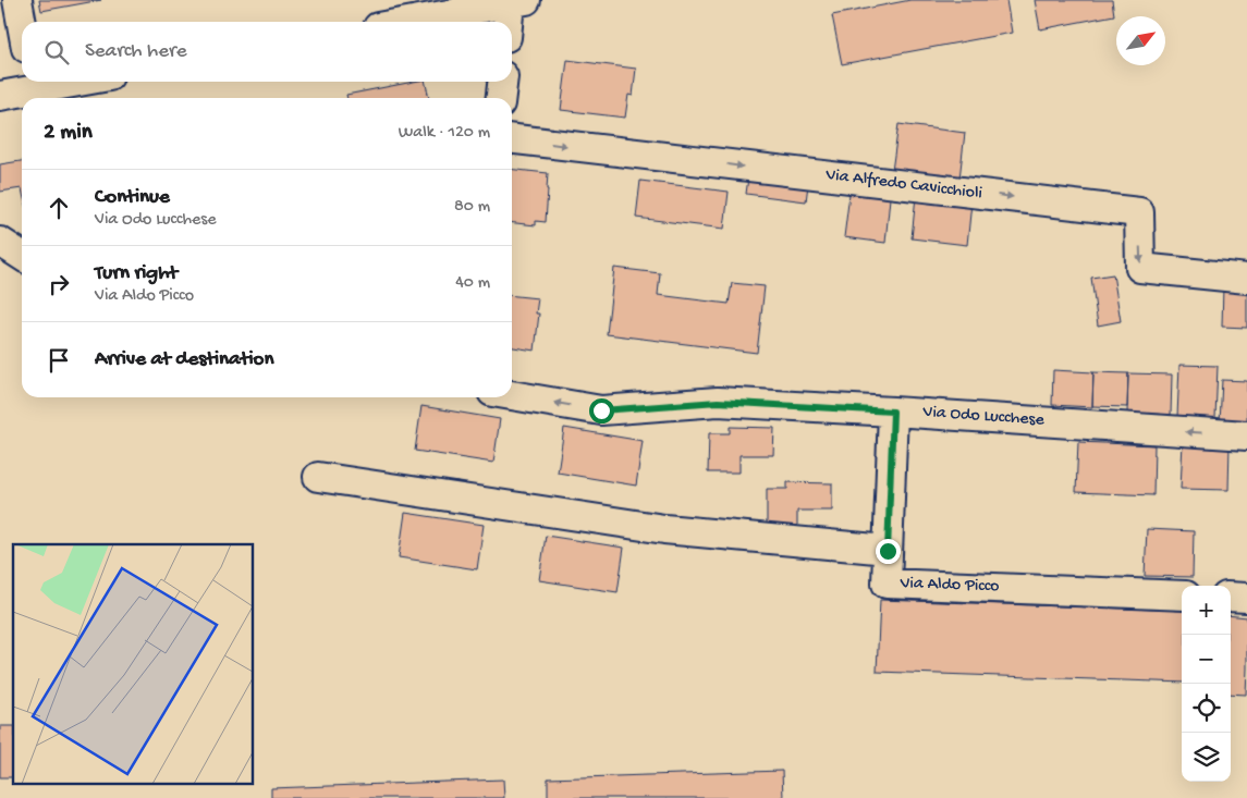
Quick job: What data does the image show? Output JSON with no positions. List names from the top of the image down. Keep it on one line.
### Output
{"streets":{"street":["Via Alfredo Cavicchioli","Via Odo Lucchese","Via Aldo Picco"]},"crossings":[["Via Odo Lucchese","Via Aldo Picco"]],"one_way":["Via Alfredo Cavicchioli"],"north":"top right","page":{"search":"Search here","heading":["2 min","Walk · 120 m"],"list":[["Continue","Via Odo Lucchese","80 m"],["Turn right","Via Aldo Picco","40 m"],"Arrive at destination"],"map_buttons":["+","−"]}}
